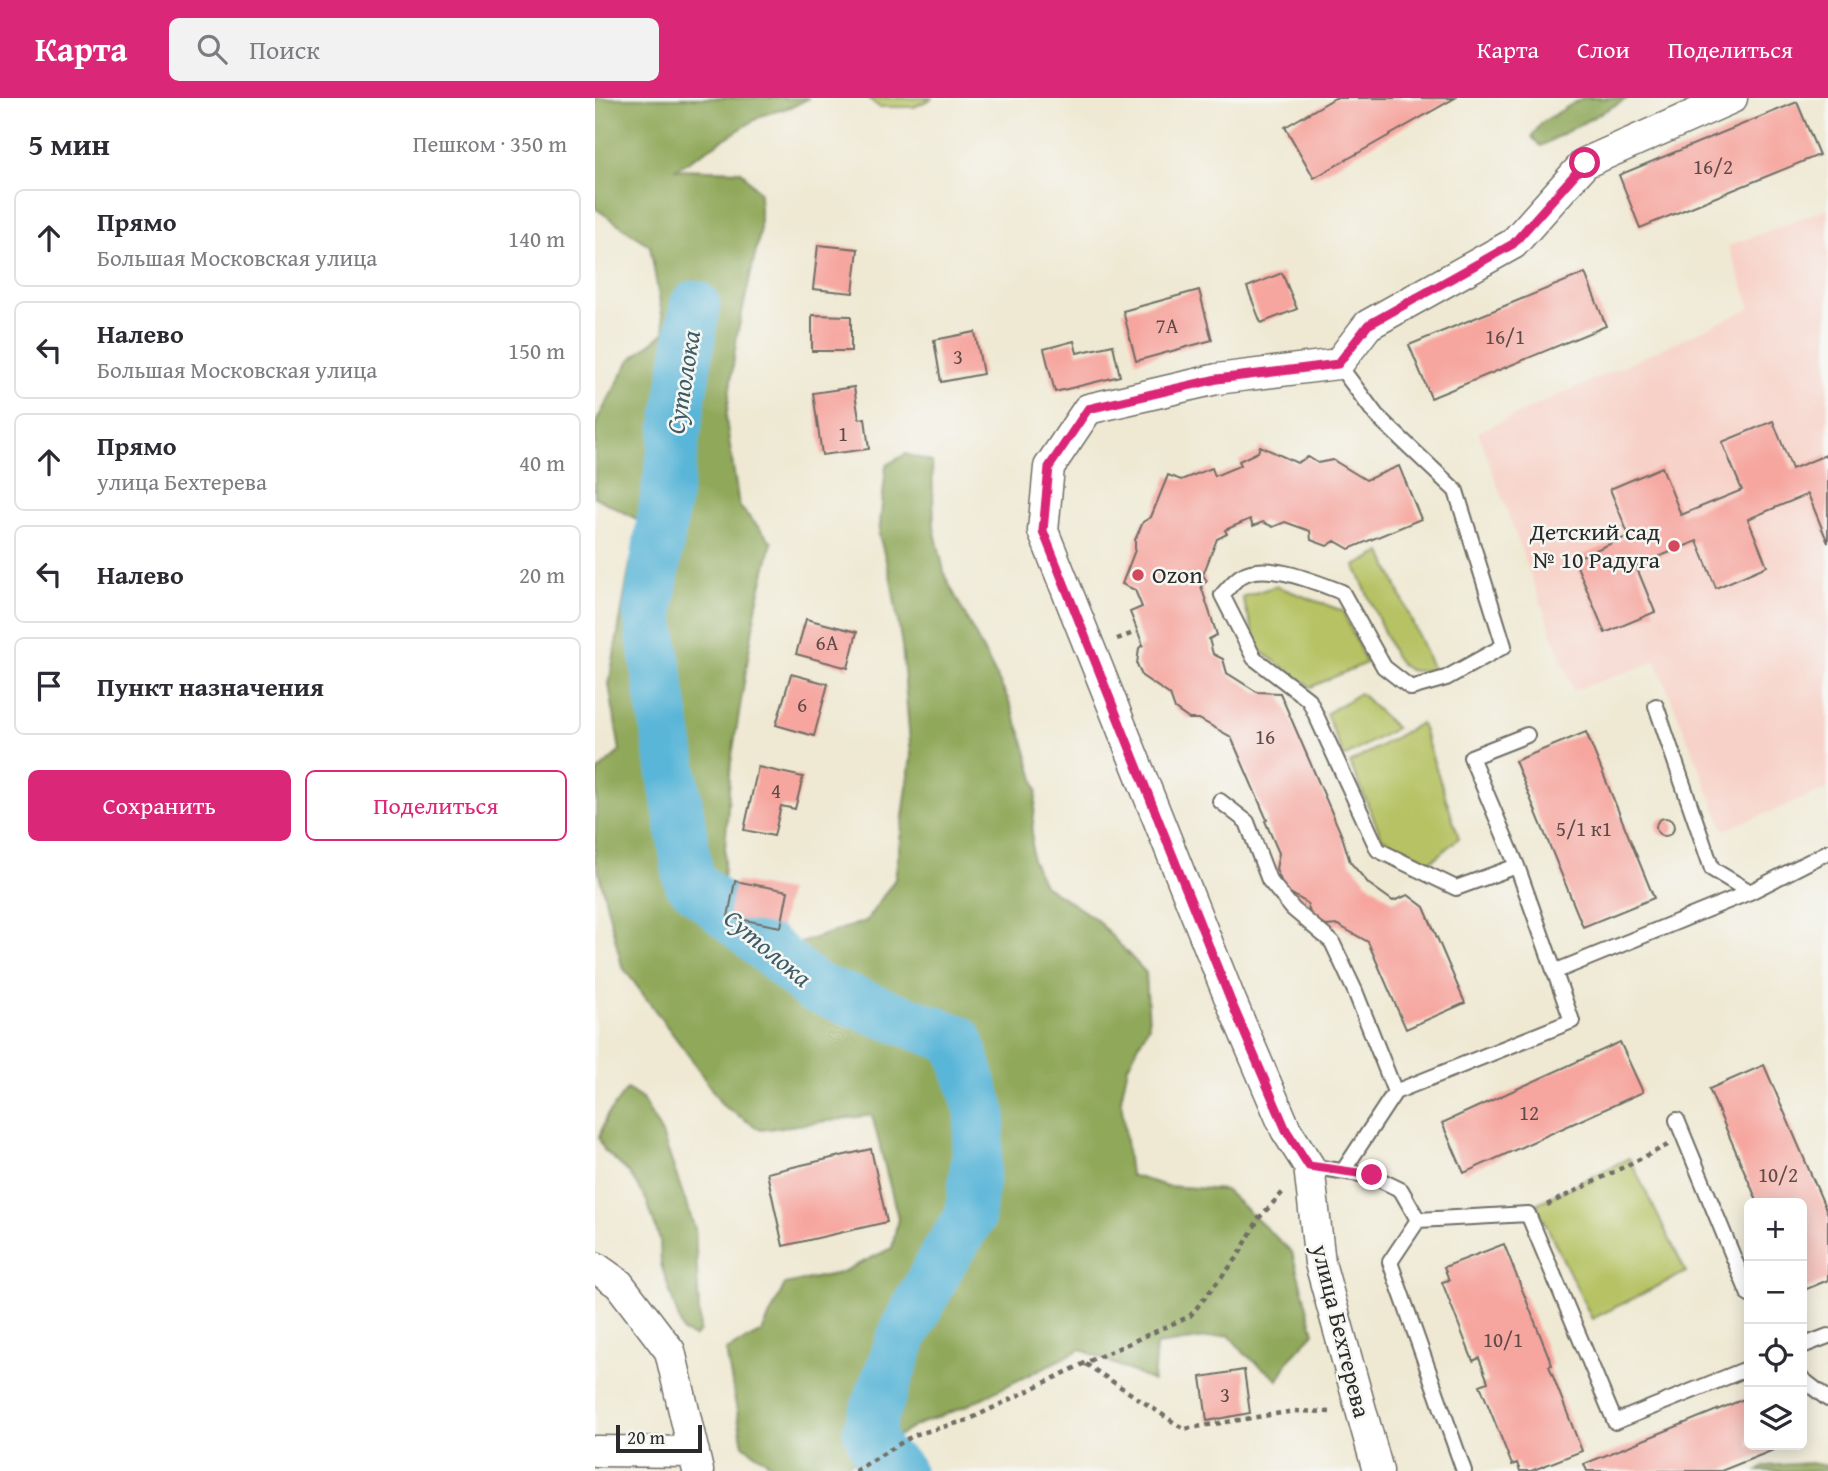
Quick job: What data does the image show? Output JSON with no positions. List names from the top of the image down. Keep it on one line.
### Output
{"streets":{"street":["улица Бехтерева"]},"water":["Сутолока"],"places":["Детский сад № 10 Радуга","Ozon"],"house_numbers":["16/2","7А","16/1","3","1","6А","6","16","4","5/1 к1","12","10/2","10/1","3"],"scale_bar":"20 m","page":{"header":"Карта","search":"Поиск","nav":["Карта","Слои","Поделиться"],"heading":["5 мин","Пешком · 350 m"],"list":[["Прямо","Большая Московская улица","140 m"],["Налево","Большая Московская улица","150 m"],["Прямо","улица Бехтерева","40 m"],["Налево","20 m"],"Пункт назначения"],"buttons":["Сохранить","Поделиться"],"map_buttons":["+","−"],"scale":"20 m"}}
